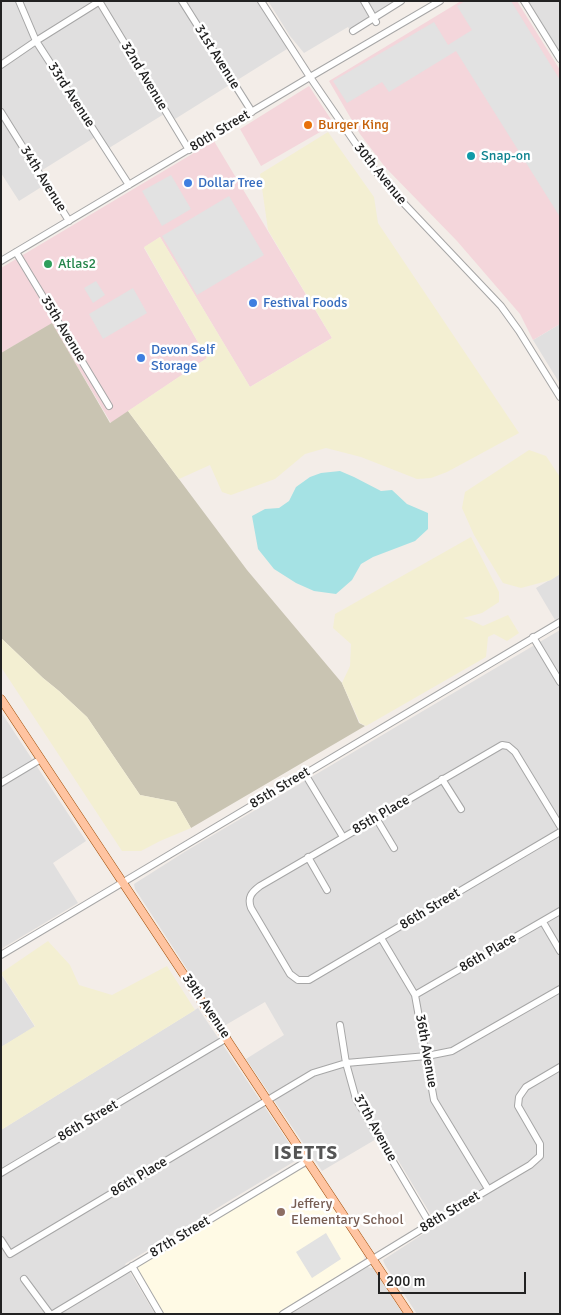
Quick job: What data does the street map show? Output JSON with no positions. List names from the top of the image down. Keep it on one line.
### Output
{"streets":{"main road":["39th Avenue"],"street":["31st Avenue","32nd Avenue","33rd Avenue","80th Street","30th Avenue","34th Avenue","35th Avenue","85th Street","85th Place","86th Street","86th Place","36th Avenue","37th Avenue","88th Street","87th Street"]},"crossings":[["31st Avenue","80th Street"],["32nd Avenue","80th Street"],["33rd Avenue","80th Street"],["80th Street","30th Avenue"],["80th Street","34th Avenue"],["80th Street","35th Avenue"],["85th Street","39th Avenue"],["85th Place","86th Street"],["86th Street","39th Avenue"],["86th Street","36th Avenue"],["86th Place","39th Avenue"],["86th Place","36th Avenue"],["86th Place","37th Avenue"],["39th Avenue","88th Street"],["39th Avenue","87th Street"],["36th Avenue","88th Street"],["37th Avenue","88th Street"]],"districts":["ISETTS"],"places":["Burger King","Snap-on","Dollar Tree","Atlas2","Festival Foods","Devon Self Storage","Jeffery Elementary School"],"scale_bar":"200 m"}
